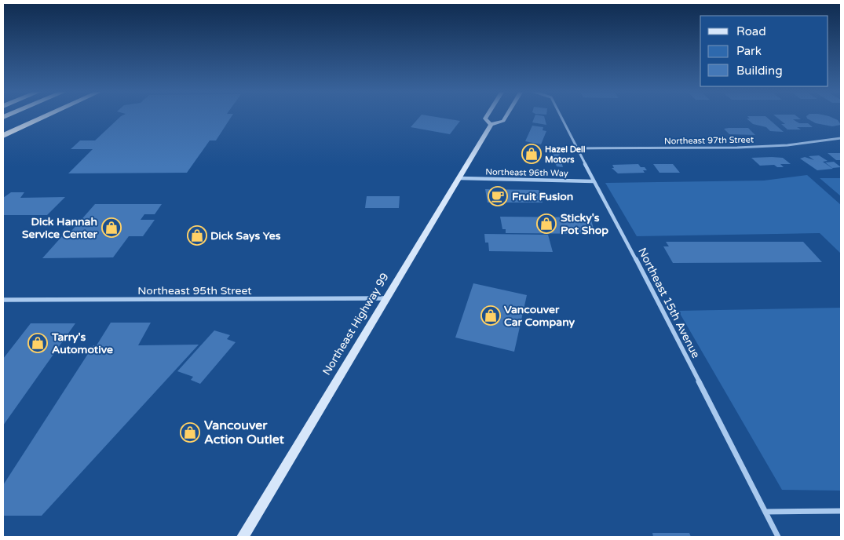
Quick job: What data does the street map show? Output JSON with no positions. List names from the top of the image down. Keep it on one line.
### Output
{"streets":{"main road":["Northeast Highway 99"],"street":["Northeast 97th Street","Northeast 96th Way","Northeast 95th Street","Northeast 15th Avenue"]},"crossings":[["Northeast 97th Street","Northeast 15th Avenue"],["Northeast 96th Way","Northeast 15th Avenue"],["Northeast 96th Way","Northeast Highway 99"],["Northeast 95th Street","Northeast Highway 99"]],"places":{"shop":["Hazel Dell Motors","Sticky's Pot Shop","Dick Hannah Service Center","Dick Says Yes","Vancouver Car Company","Tarry's Automotive","Vancouver Action Outlet"],"cafe":["Fruit Fusion"]},"legend":["Road","Park","Building"]}
